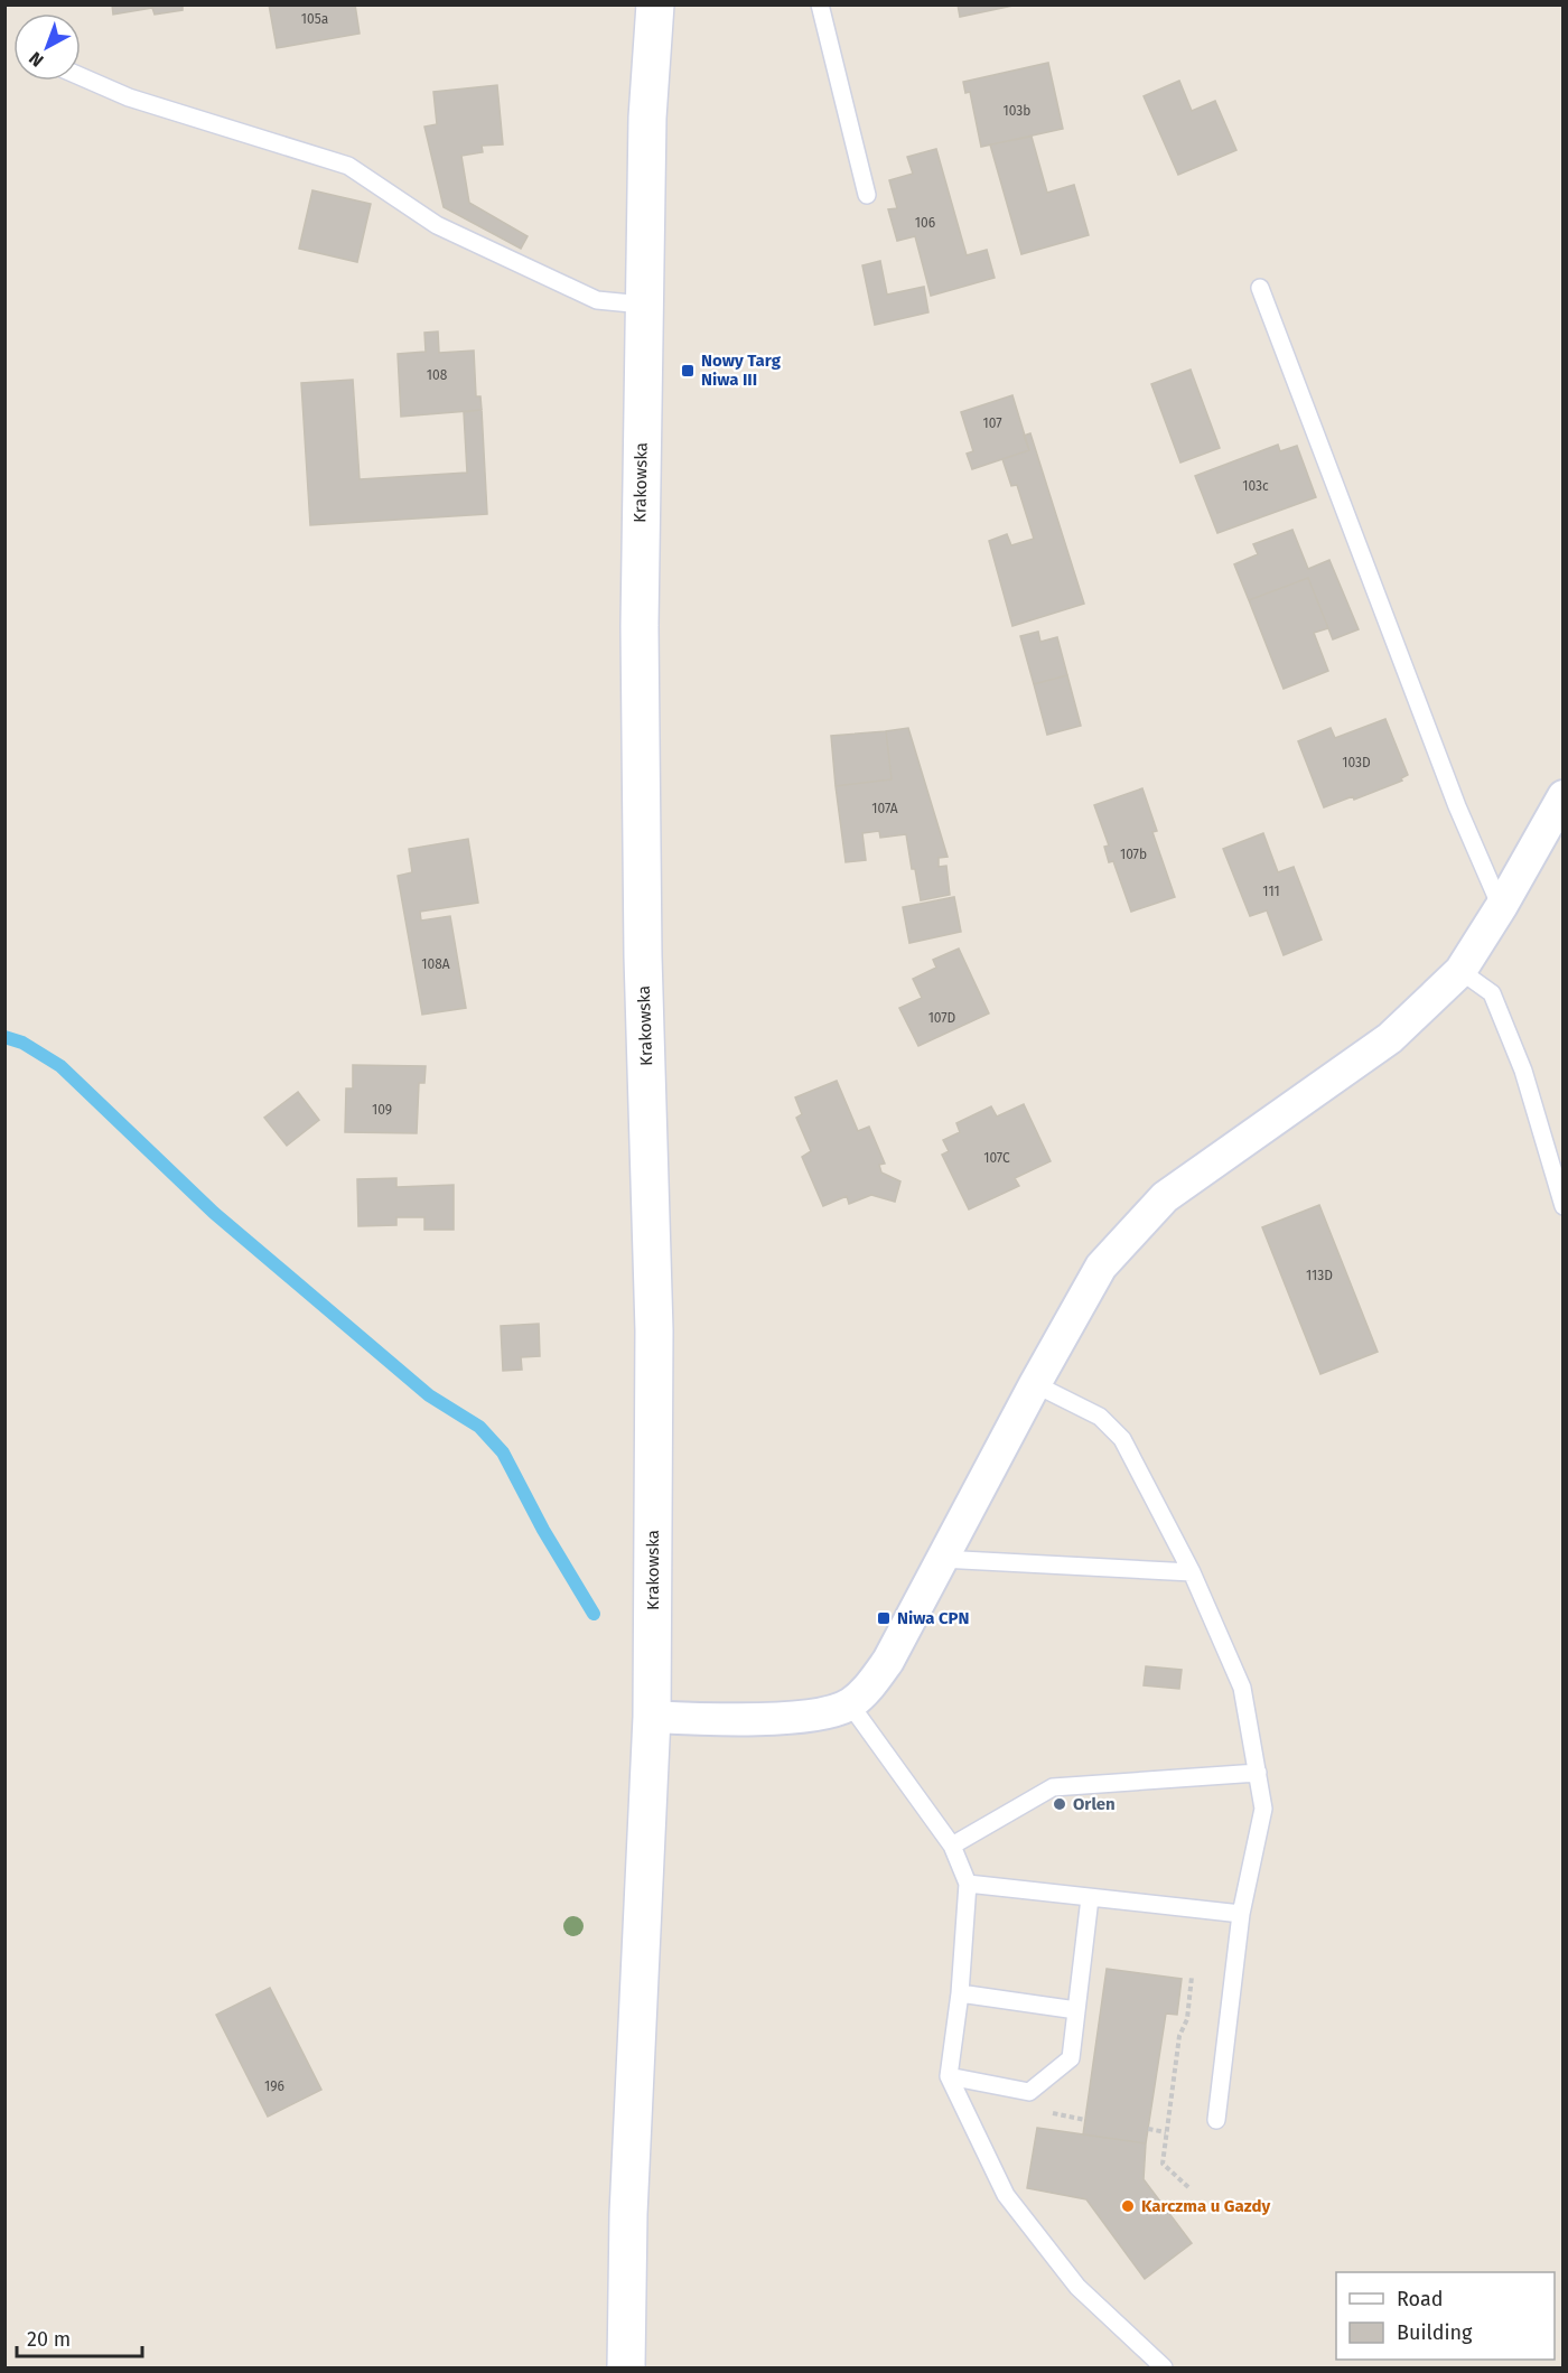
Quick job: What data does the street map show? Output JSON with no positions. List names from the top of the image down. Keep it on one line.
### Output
{"streets":{"main road":["Krakowska"]},"places":{"transit":["Nowy Targ Niwa III","Niwa CPN"],"other":["Orlen","Karczma u Gazdy"]},"house_numbers":["105a","103b","106","108","107","103c","103D","107A","107b","111","108A","107D","109","107C","113D","196"],"legend":["Road","Building"],"scale_bar":"20 m","north":"bottom left"}
